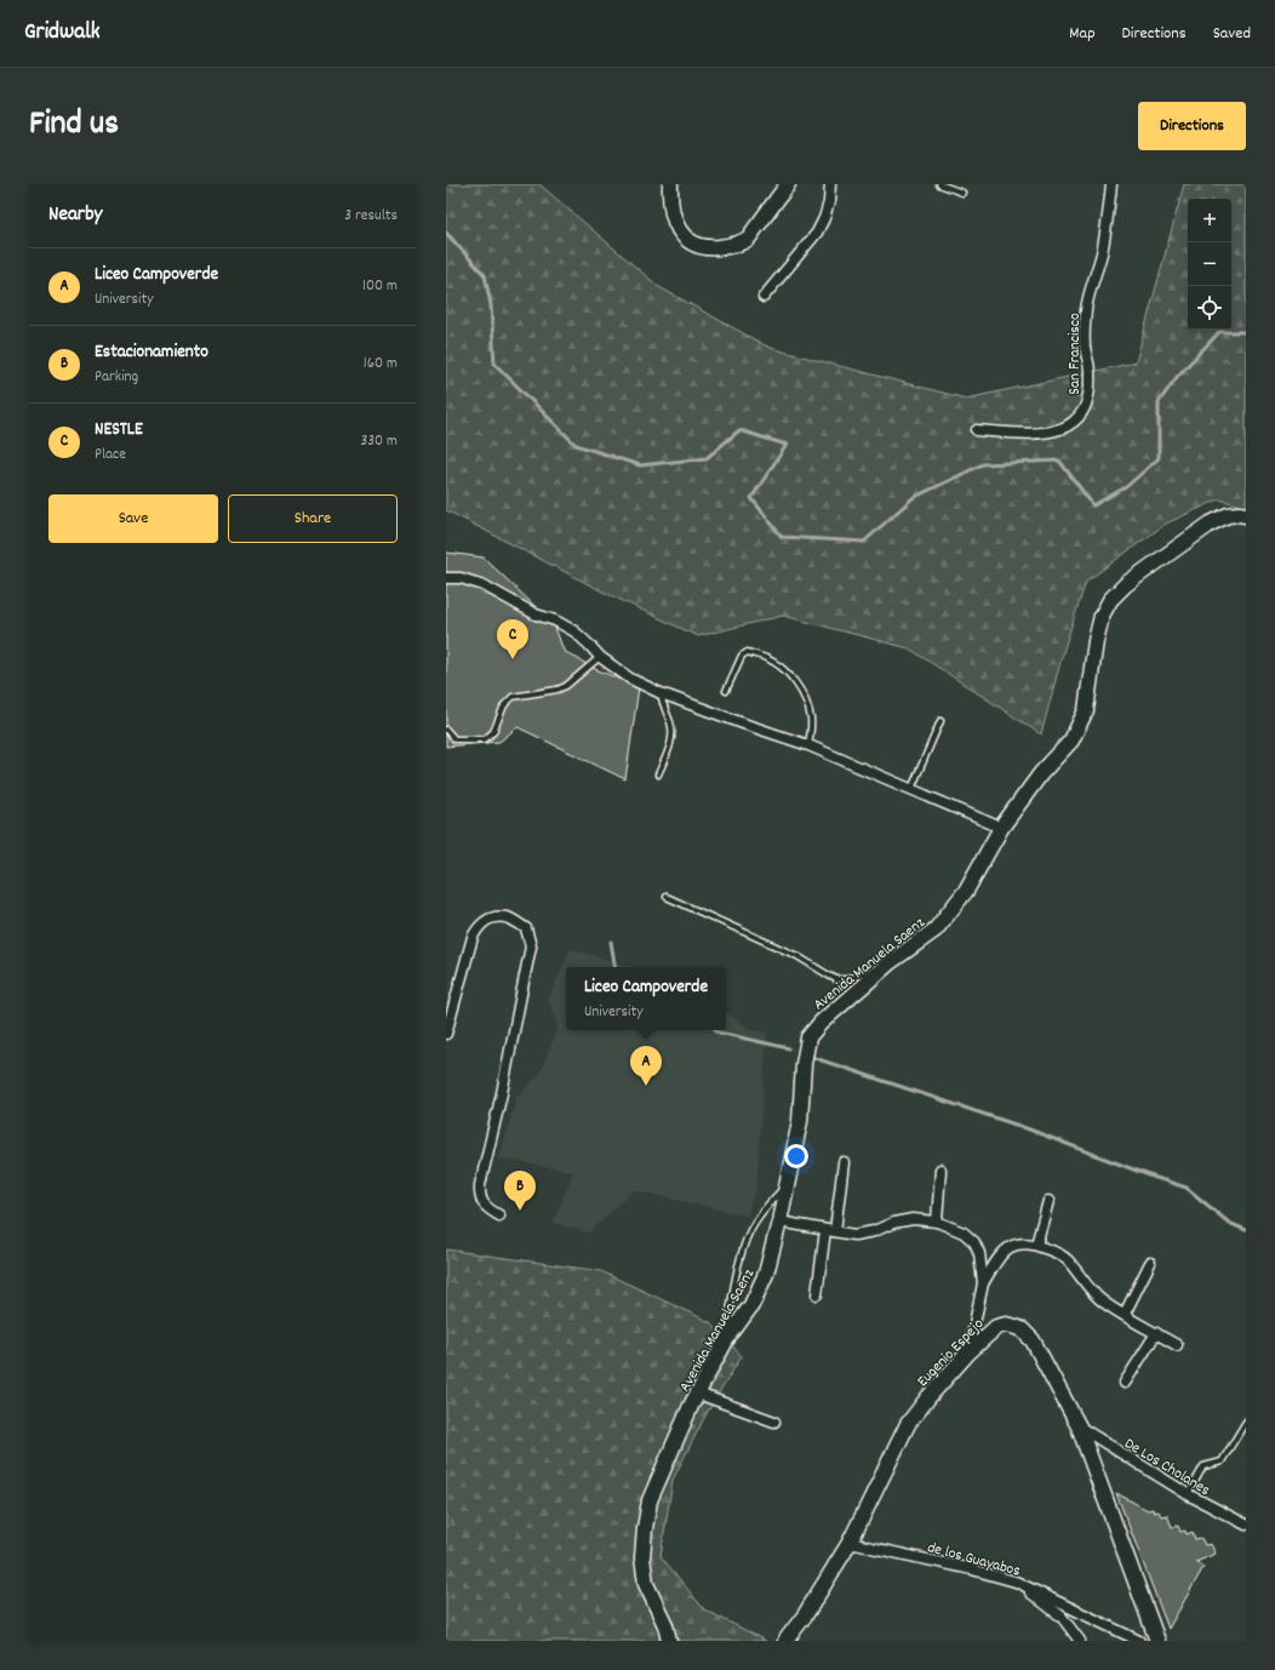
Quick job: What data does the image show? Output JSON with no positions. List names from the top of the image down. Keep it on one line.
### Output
{"streets":{"street":["San Francisco","Avenida Manuela Saenz","Eugenio Espejo","De Los Cholanes","de los Guayabos"]},"crossings":[["Eugenio Espejo","De Los Cholanes"],["Eugenio Espejo","de los Guayabos"]],"page":{"header":"Gridwalk","nav":["Map","Directions","Saved"],"title":"Find us","buttons":["Directions",["Save","Share"]],"heading":["Nearby","3 results"],"map_buttons":["+","−"],"list":[{"mark":"A","name":"Liceo Campoverde","note":"University","value":"100 m"},{"mark":"B","name":"Estacionamiento","note":"Parking","value":"160 m"},{"mark":"C","name":"NESTLE","note":"Place","value":"330 m"}],"pins":["C","A","B"],"popup":["Liceo Campoverde","University"]}}
